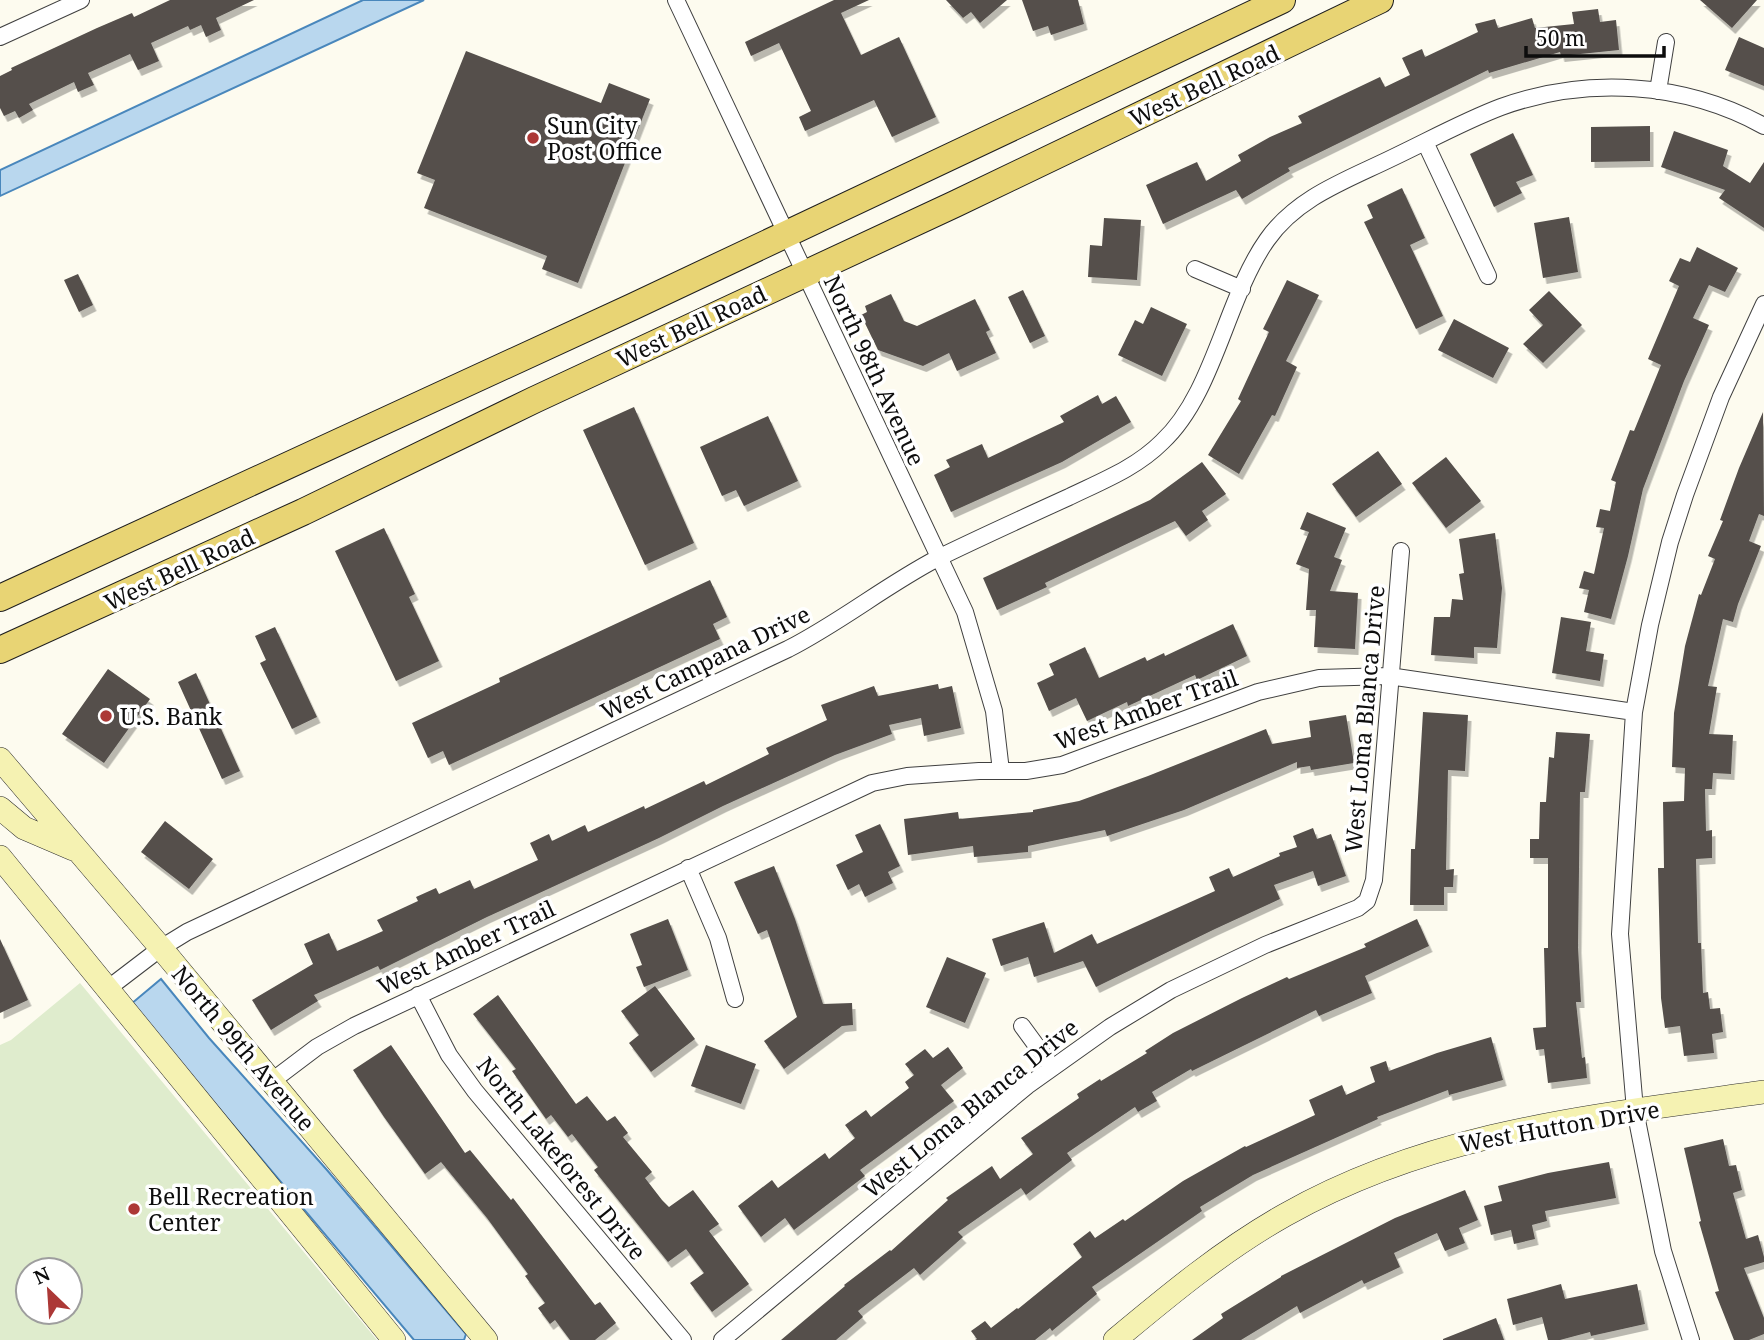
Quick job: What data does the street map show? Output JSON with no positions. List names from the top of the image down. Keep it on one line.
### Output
{"streets":{"main road":["West Bell Road","North 99th Avenue","West Hutton Drive"],"street":["North 98th Avenue","West Campana Drive","West Amber Trail","West Loma Blanca Drive","North Lakeforest Drive"]},"crossings":[["West Bell Road","North 98th Avenue"],["North 98th Avenue","West Campana Drive"],["North 98th Avenue","West Amber Trail"],["West Campana Drive","North 99th Avenue"],["West Amber Trail","West Loma Blanca Drive"],["West Amber Trail","North 99th Avenue"],["West Amber Trail","North Lakeforest Drive"]],"places":["Sun City Post Office","U.S. Bank","Bell Recreation Center"],"scale_bar":"50 m","north":"top left"}
